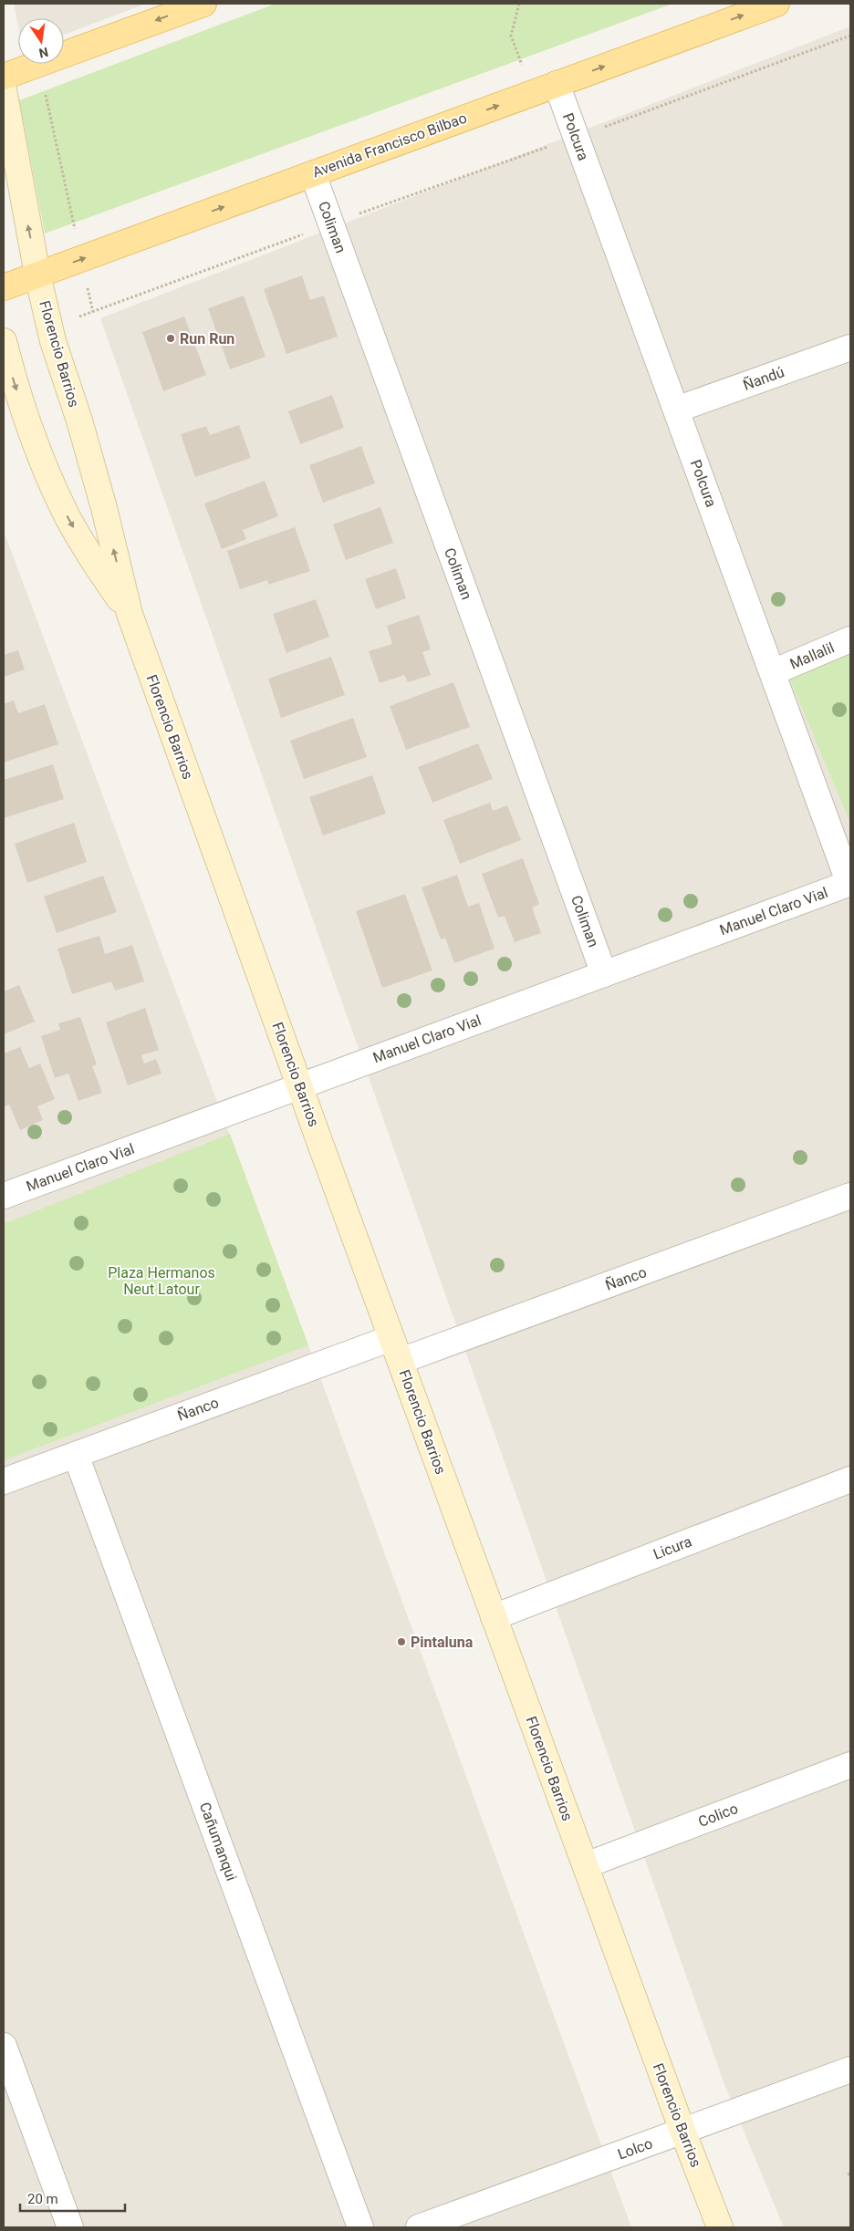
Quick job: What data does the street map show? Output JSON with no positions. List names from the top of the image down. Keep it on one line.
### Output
{"streets":{"main road":["Avenida Francisco Bilbao","Florencio Barrios"],"street":["Polcura","Coliman","Ñandú","Mallalil","Manuel Claro Vial","Ñanco","Licura","Colico","Cañumanqui","Lolco"]},"crossings":[["Polcura","Avenida Francisco Bilbao"],["Polcura","Ñandú"],["Polcura","Mallalil"],["Polcura","Manuel Claro Vial"],["Avenida Francisco Bilbao","Coliman"],["Avenida Francisco Bilbao","Florencio Barrios"],["Coliman","Manuel Claro Vial"],["Florencio Barrios","Manuel Claro Vial"],["Florencio Barrios","Ñanco"],["Florencio Barrios","Licura"],["Florencio Barrios","Colico"],["Florencio Barrios","Lolco"],["Ñanco","Cañumanqui"]],"one_way":["Avenida Francisco Bilbao"],"parks":["Plaza Hermanos Neut Latour"],"places":["Run Run","Pintaluna"],"scale_bar":"20 m","north":"bottom"}
